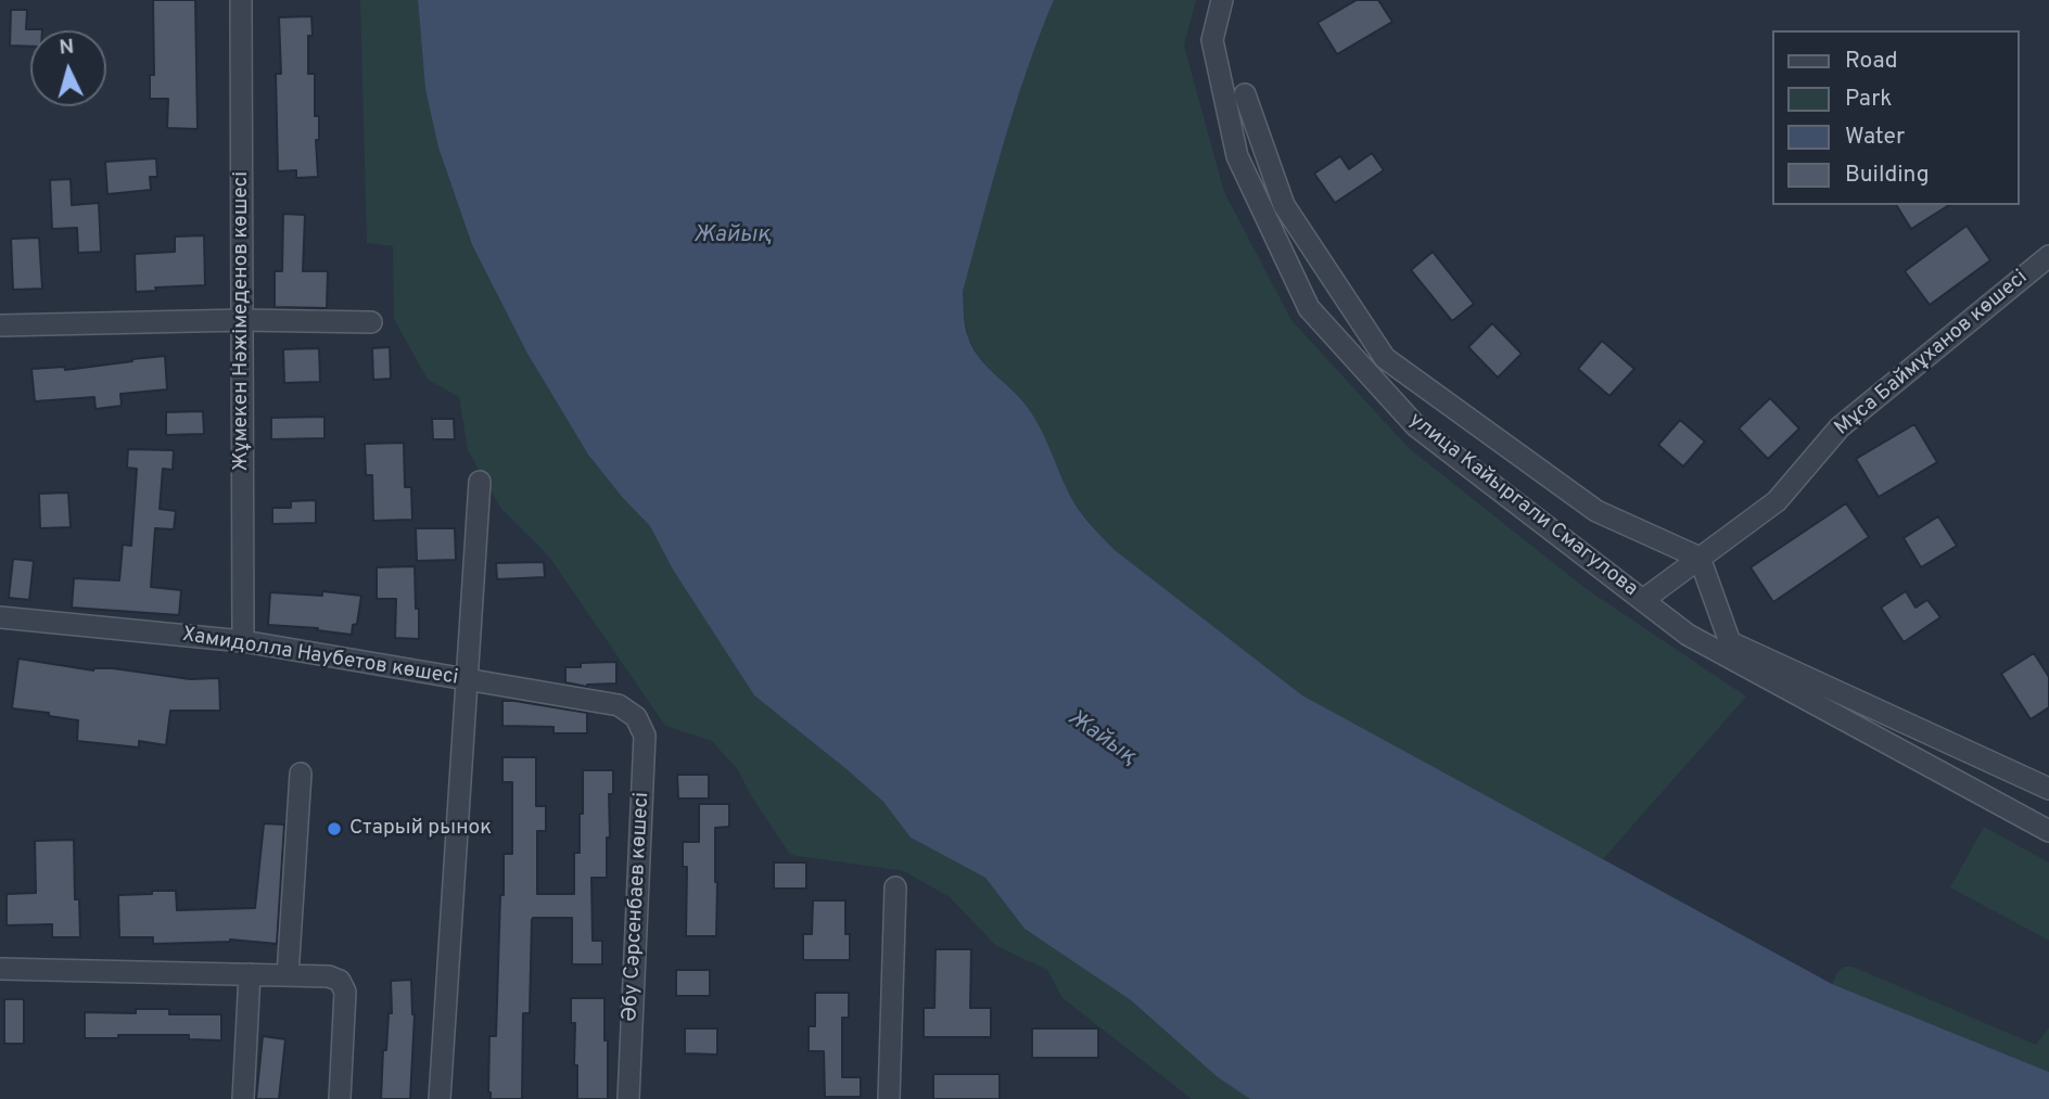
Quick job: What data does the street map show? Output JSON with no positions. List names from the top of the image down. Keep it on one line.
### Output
{"streets":{"street":["Жұмекен Нәжімеденов көшесі","Мұса Баймұханов көшесі","улица Кайыргали Смагулова","Хамидолла Наубетов көшесі","Әбу Сәрсенбаев көшесі"]},"crossings":[["Жұмекен Нәжімеденов көшесі","Хамидолла Наубетов көшесі"],["Мұса Баймұханов көшесі","улица Кайыргали Смагулова"],["Хамидолла Наубетов көшесі","Әбу Сәрсенбаев көшесі"]],"water":["Жайық"],"places":["Старый рынок"],"legend":["Road","Park","Water","Building"],"north":"top"}
